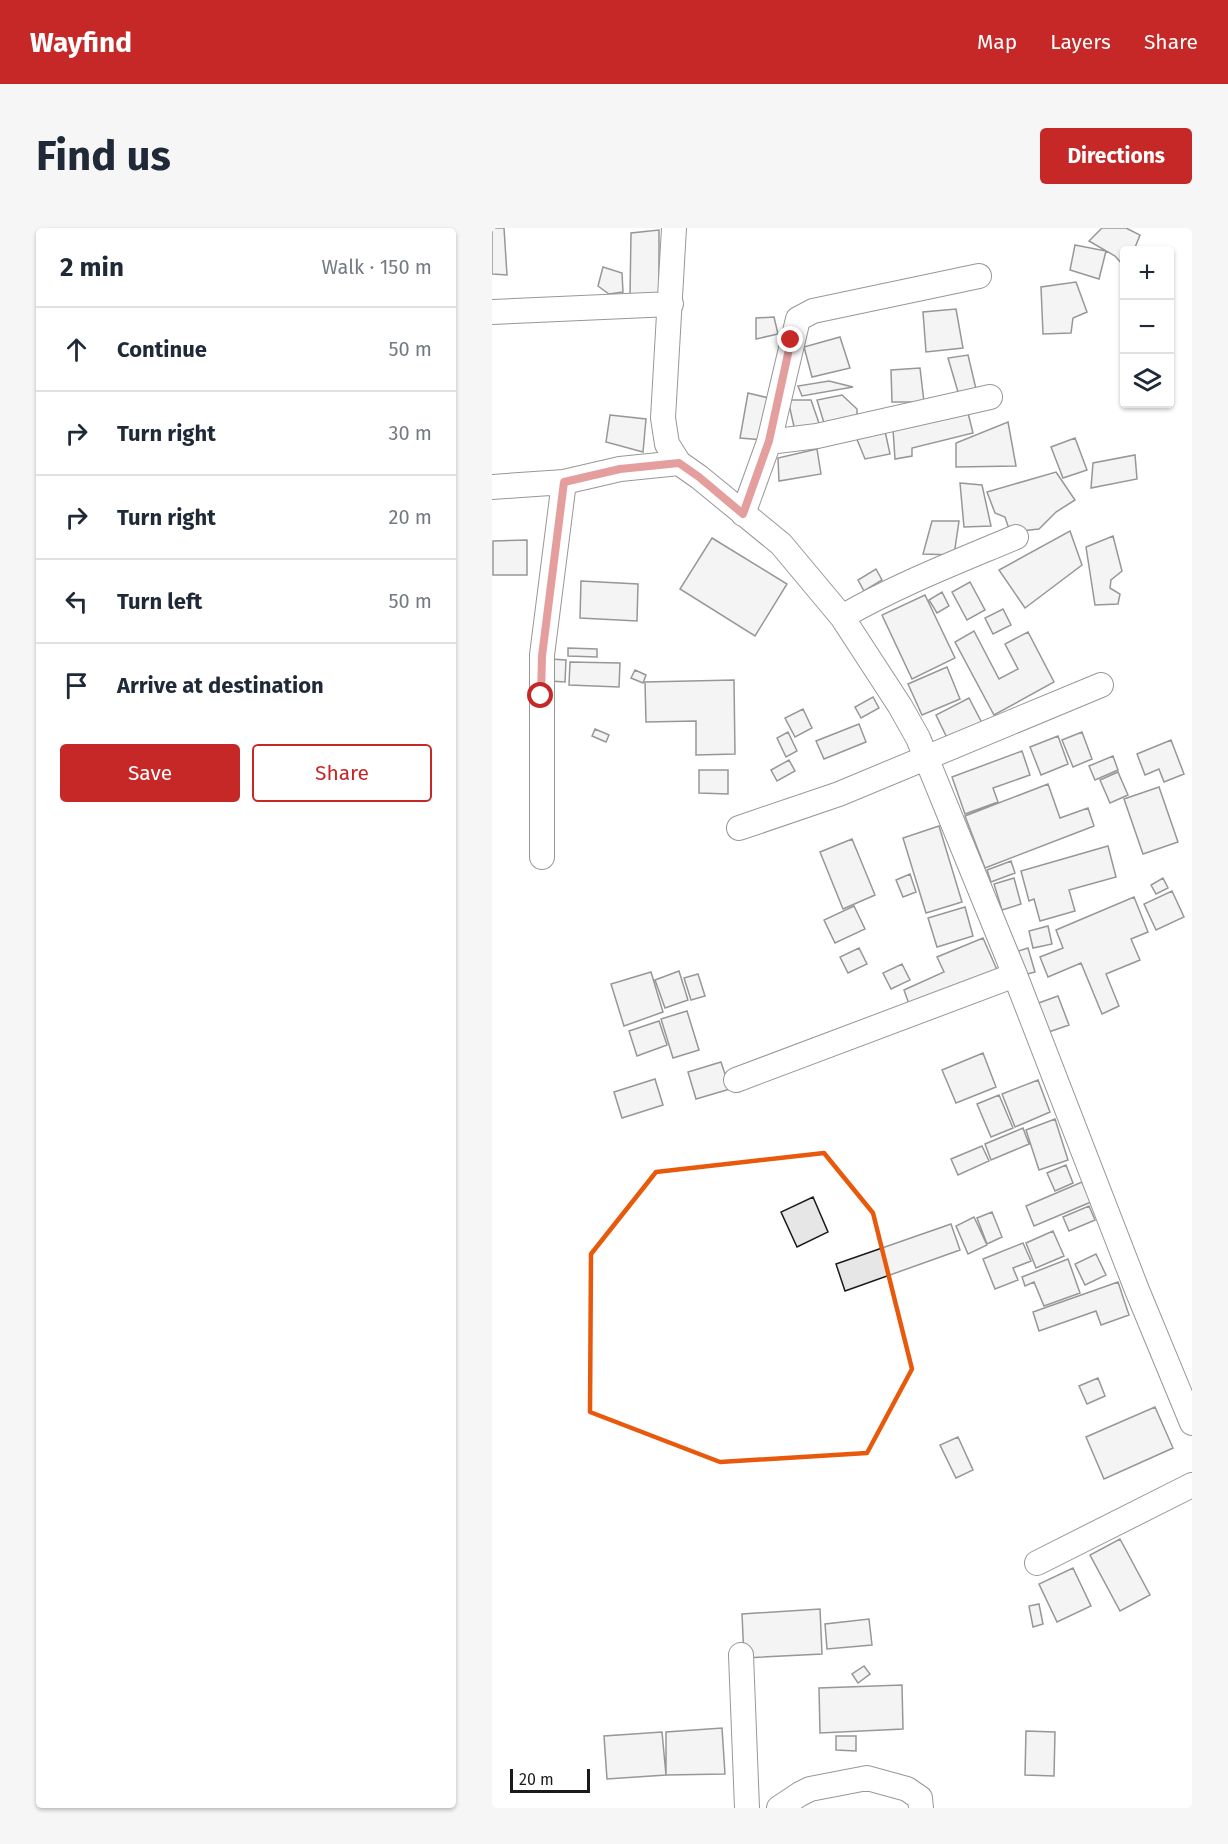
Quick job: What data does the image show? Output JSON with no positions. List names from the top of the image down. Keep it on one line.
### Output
{"scale_bar":"20 m","page":{"header":"Wayfind","nav":["Map","Layers","Share"],"buttons":["Directions",["Save","Share"]],"title":"Find us","heading":["2 min","Walk · 150 m"],"map_buttons":["+","−"],"list":[["Continue","50 m"],["Turn right","30 m"],["Turn right","20 m"],["Turn left","50 m"],"Arrive at destination"],"scale":"20 m"}}
